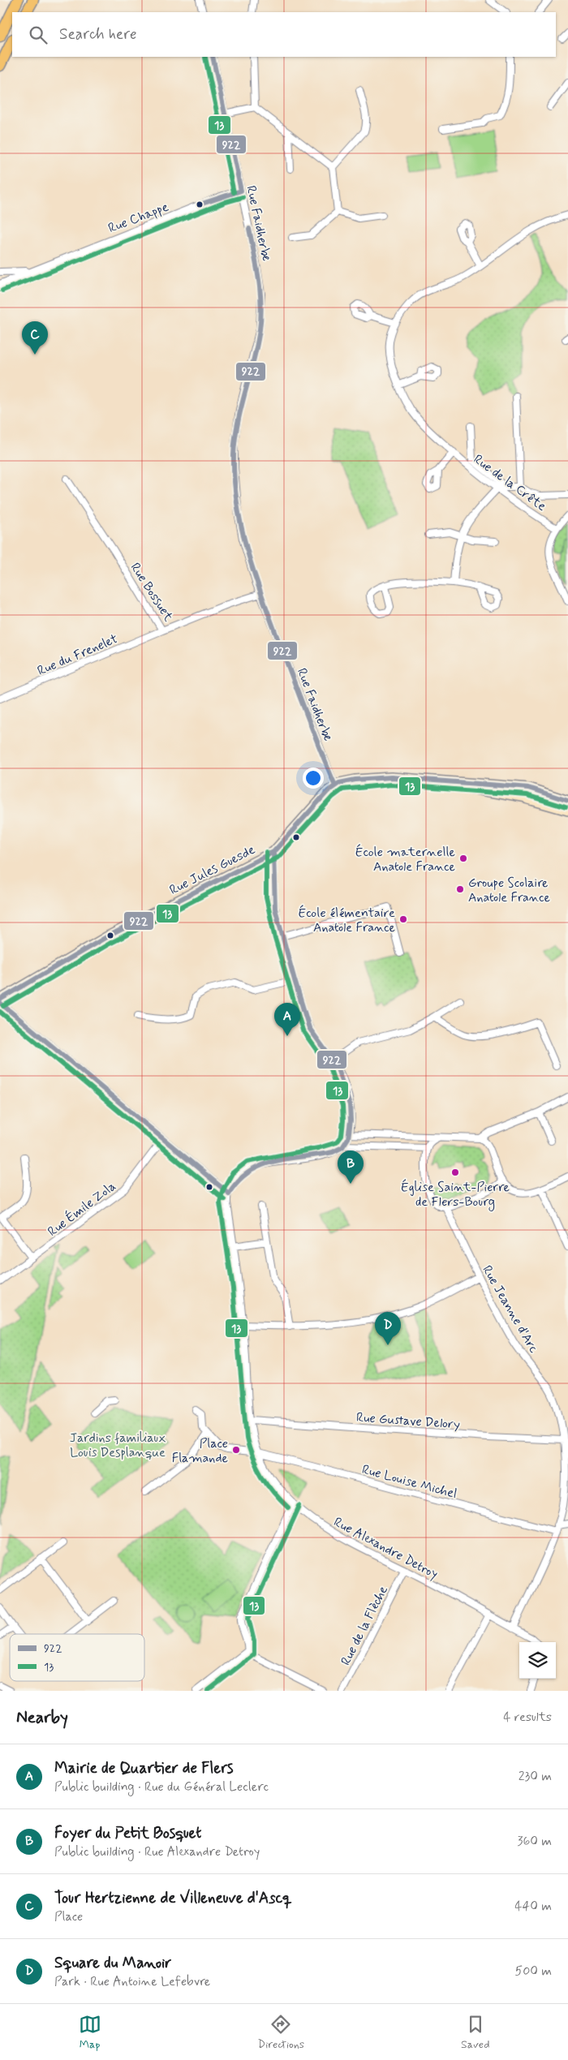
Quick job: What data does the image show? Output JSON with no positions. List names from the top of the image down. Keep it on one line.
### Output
{"streets":{"street":["Rue Chappe","Rue Faidherbe","Rue de la Crête","Rue Bossuet","Rue du Frenelet","Rue Jules Guesde","Rue Émile Zola","Rue Jeanne d'Arc","Rue Gustave Delory","Rue Louise Michel","Rue Alexandre Detroy","Rue de la Flèche"]},"crossings":[["Rue Chappe","Rue Faidherbe"],["Rue Faidherbe","Rue Bossuet"],["Rue Faidherbe","Rue Jules Guesde"],["Rue Bossuet","Rue du Frenelet"],["Rue Jeanne d'Arc","Rue Gustave Delory"],["Rue Jeanne d'Arc","Rue Louise Michel"],["Rue Jeanne d'Arc","Rue Alexandre Detroy"],["Rue Gustave Delory","Rue Alexandre Detroy"],["Rue Louise Michel","Rue Alexandre Detroy"],["Rue Alexandre Detroy","Rue de la Flèche"]],"parks":["Jardins familiaux Louis Desplanque"],"places":["École maternelle Anatole France","Groupe Scolaire Anatole France","École élémentaire Anatole France","Église Saint-Pierre de Flers-Bourg","Place Flamande"],"lines":["transit line 922","transit line 13"],"legend":["922","13"],"page":{"search":"Search here","pins":["C","A","B","D"],"heading":["Nearby","4 results"],"list":[{"mark":"A","name":"Mairie de Quartier de Flers","note":"Public building · Rue du Général Leclerc","value":"230 m"},{"mark":"B","name":"Foyer du Petit Bosquet","note":"Public building · Rue Alexandre Detroy","value":"360 m"},{"mark":"C","name":"Tour Hertzienne de Villeneuve d'Ascq","note":"Place","value":"440 m"},{"mark":"D","name":"Square du Manoir","note":"Park · Rue Antoine Lefebvre","value":"500 m"}],"nav":["Map","Directions","Saved"]}}
